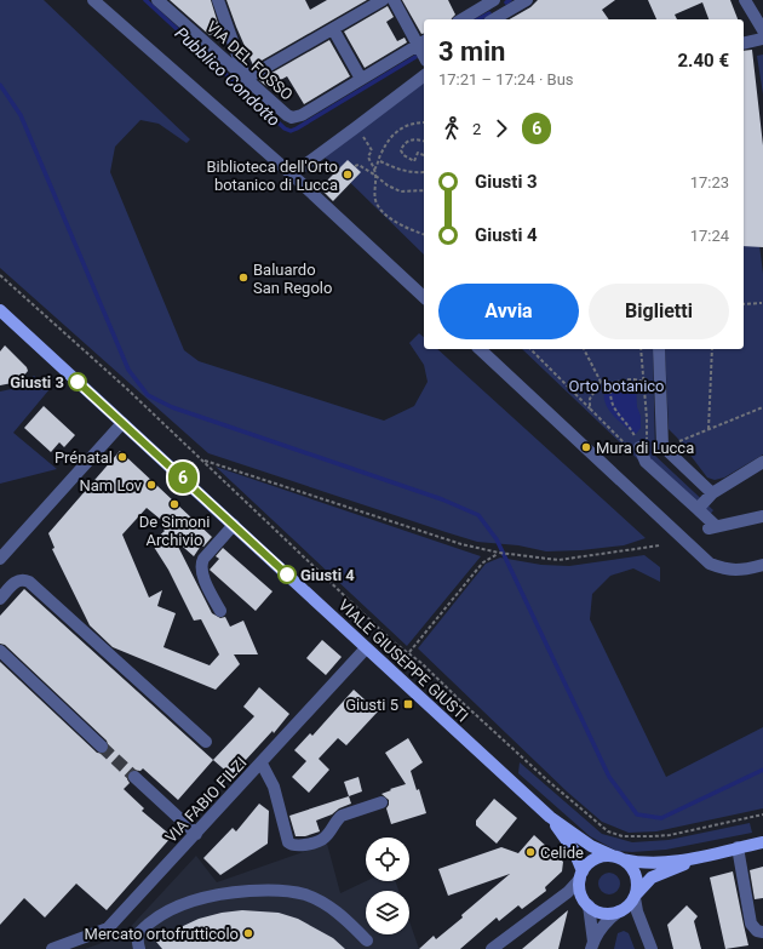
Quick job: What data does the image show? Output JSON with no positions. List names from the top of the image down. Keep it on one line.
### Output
{"streets":{"main road":["VIALE GIUSEPPE GIUSTI"],"street":["VIA DEL FOSSO","VIA FABIO FILZI"]},"crossings":[["VIALE GIUSEPPE GIUSTI","VIA FABIO FILZI"]],"water":["Pubblico Condotto"],"parks":["Orto botanico"],"places":{"other":["Biblioteca dell'Orto botanico di Lucca","Baluardo San Regolo","Giusti 3","Mura di Lucca","Prénatal","Nam Lov","De Simoni Archivio","Giusti 4","Celide","Mercato ortofrutticolo"],"transit":["Giusti 5"]},"lines":["bus line 6"],"page":{"on_map":"6","heading":["3 min","17:21 – 17:24 · Bus","2.40 €"],"legs":["2","6"],"list":[{"name":"Giusti 3","value":"17:23"},{"name":"Giusti 4","value":"17:24"}],"buttons":["Avvia","Biglietti"]}}
